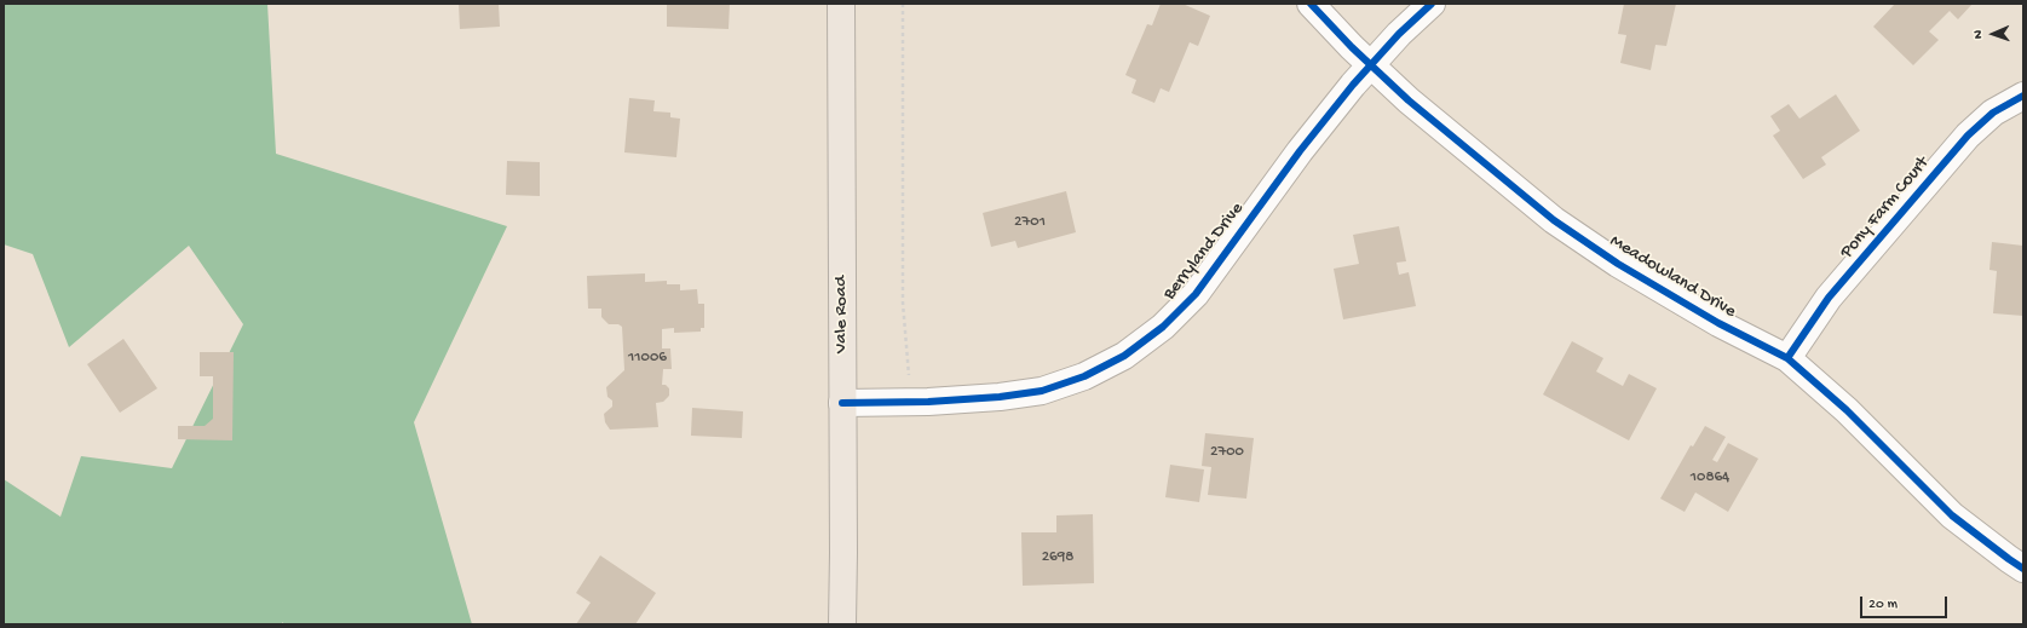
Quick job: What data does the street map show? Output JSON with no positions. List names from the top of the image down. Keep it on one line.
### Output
{"streets":{"main road":["Vale Road"],"street":["Pony Farm Court","Berryland Drive","Meadowland Drive"]},"crossings":[["Pony Farm Court","Meadowland Drive"],["Berryland Drive","Meadowland Drive"],["Berryland Drive","Vale Road"]],"house_numbers":["2701","11006","2700","10864","2698"],"scale_bar":"20 m","north":"left"}
